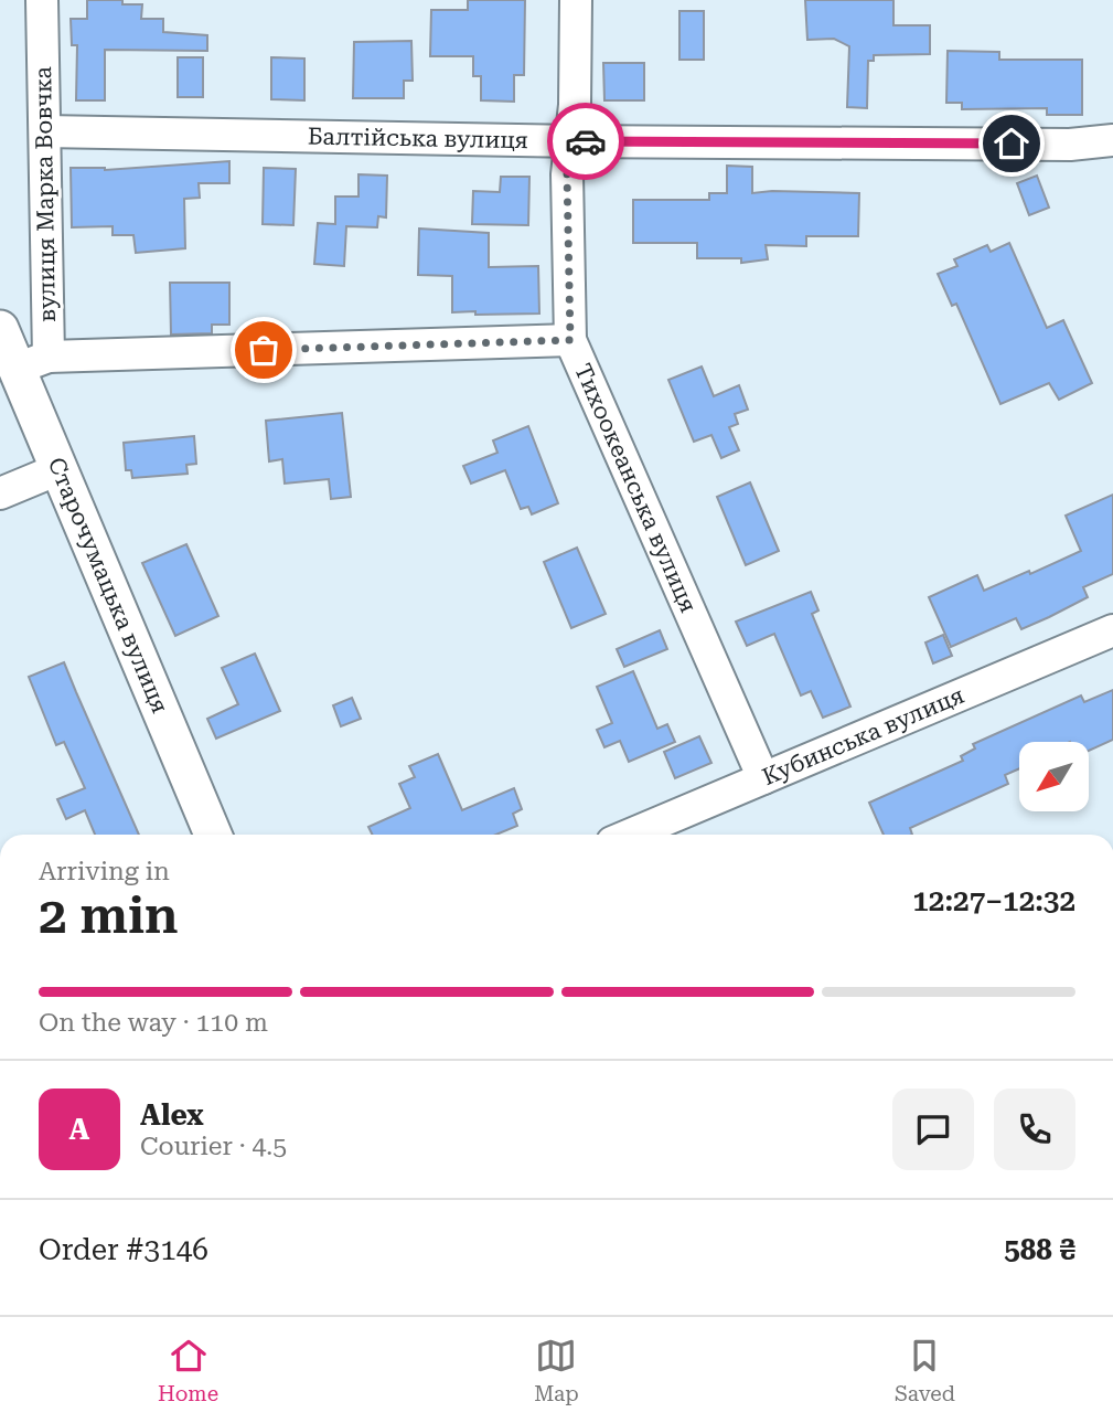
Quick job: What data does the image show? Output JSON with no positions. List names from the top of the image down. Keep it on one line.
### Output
{"streets":{"street":["Балтійська вулиця","вулиця Марка Вовчка","Тихоокеанська вулиця","Старочумацька вулиця","Кубинська вулиця"]},"crossings":[["Балтійська вулиця","вулиця Марка Вовчка"],["Балтійська вулиця","Тихоокеанська вулиця"],["вулиця Марка Вовчка","Старочумацька вулиця"],["Тихоокеанська вулиця","Кубинська вулиця"]],"north":"bottom left","page":{"heading":["2 min","Arriving in","12:27–12:32"],"panel":["Alex","Courier · 4.5","Order #3146","588 ₴"],"bar":"On the way · 110 m","round":"A","tabs":["Home","Map","Saved"]}}
